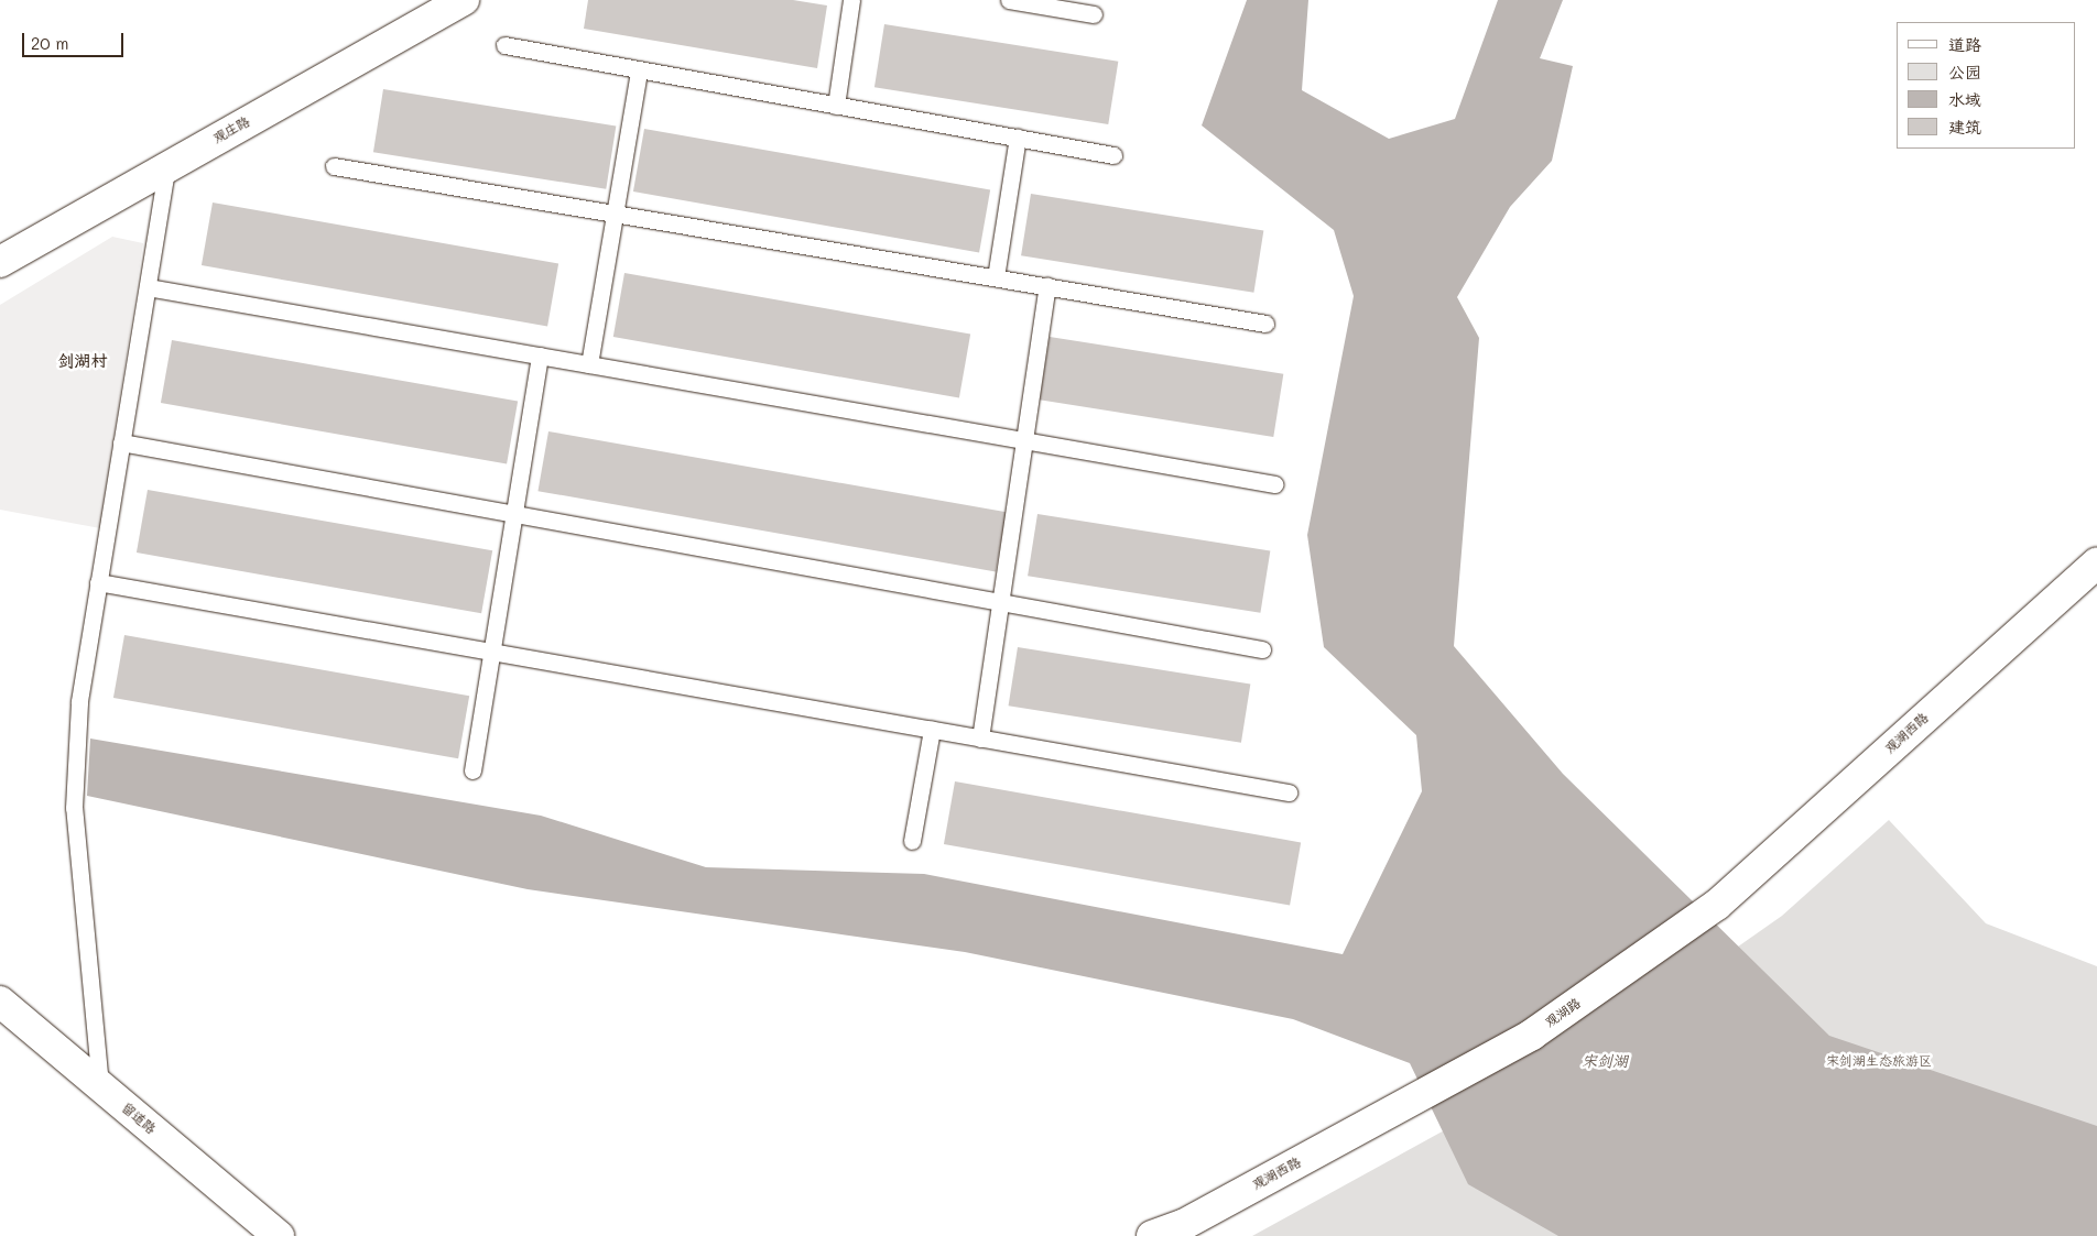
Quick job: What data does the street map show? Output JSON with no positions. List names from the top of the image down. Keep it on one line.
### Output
{"streets":{"street":["观庄路","观湖西路","观湖路","留道路"]},"crossings":[["观湖西路","观湖路"]],"districts":["剑湖村"],"water":["宋剑湖"],"parks":["宋剑湖生态旅游区"],"legend":["道路","公园","水域","建筑"],"scale_bar":"20 m"}
